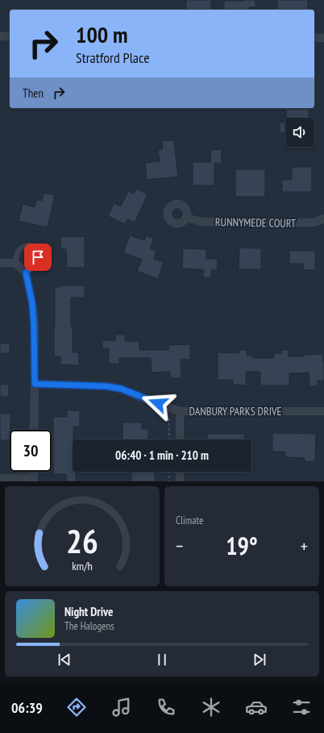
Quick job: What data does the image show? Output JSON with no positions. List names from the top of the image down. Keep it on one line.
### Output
{"streets":{"street":["RUNNYMEDE COURT","DANBURY PARKS DRIVE"]},"page":{"turn":["100 m","Stratford Place"],"then":"Then","limit":"30","trip":"06:40 · 1 min · 210 m","tile":"Climate","heat":["−","19°","+"],"song":["Night Drive","The Halogens"],"tabs":"06:39","gauge":["26","km/h"]}}
